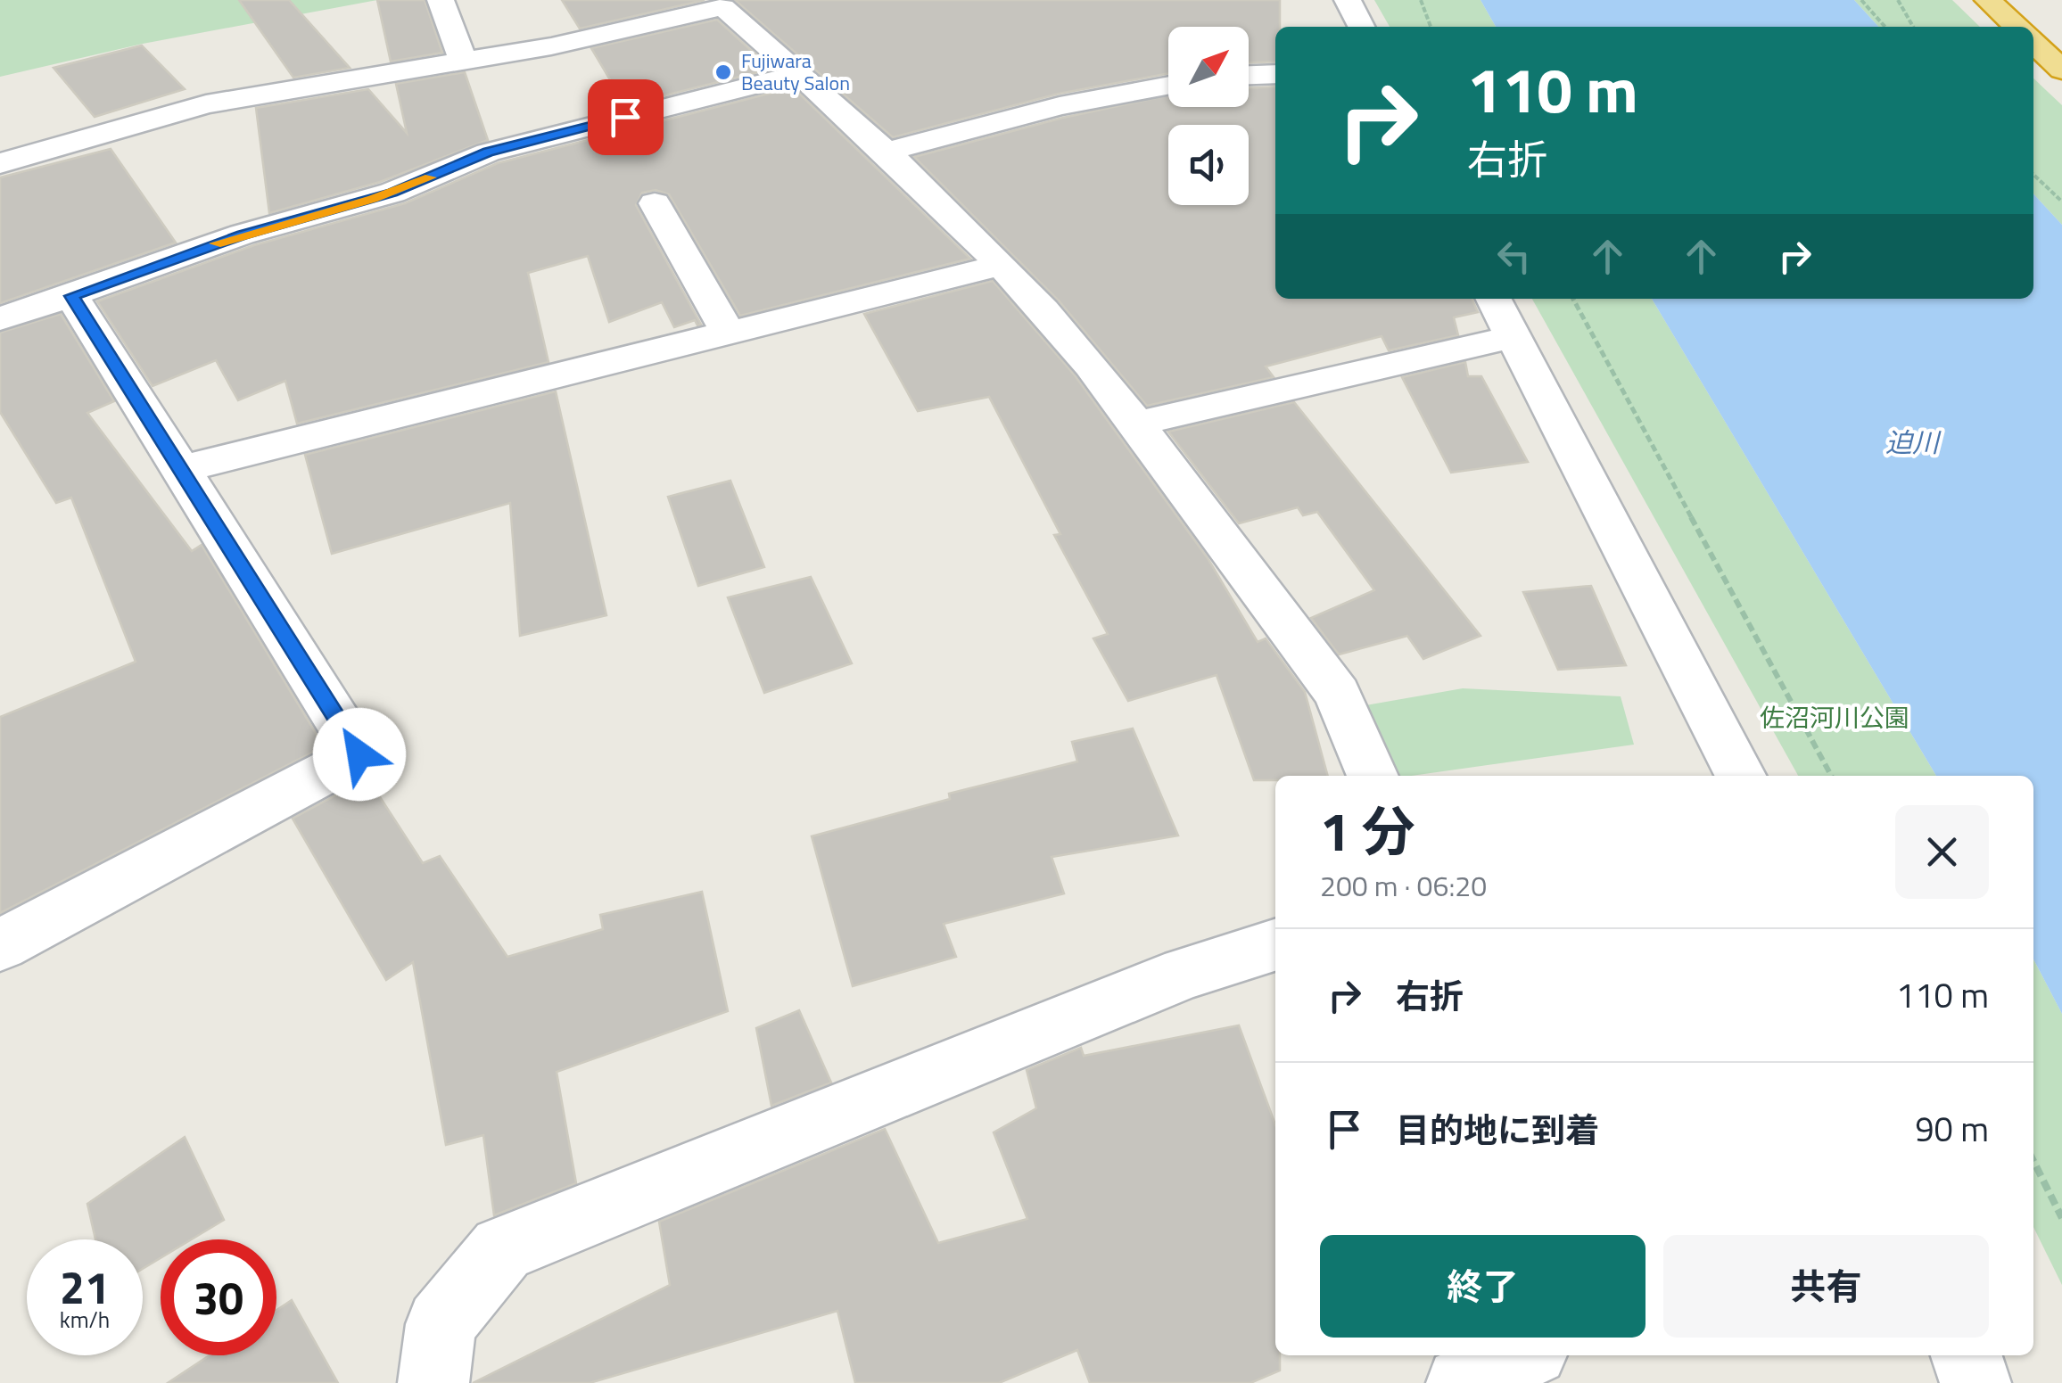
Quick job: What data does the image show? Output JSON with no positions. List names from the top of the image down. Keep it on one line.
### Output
{"water":["迫川"],"parks":["佐沼河川公園"],"places":["Fujiwara Beauty Salon"],"north":"top right","page":{"turn":["110 m","右折"],"heading":["1 分","200 m · 06:20"],"list":[{"name":"右折","value":"110 m"},{"name":"目的地に到着","value":"90 m"}],"buttons":["終了","共有"],"speed":"21 km/h","limit":"30"}}
